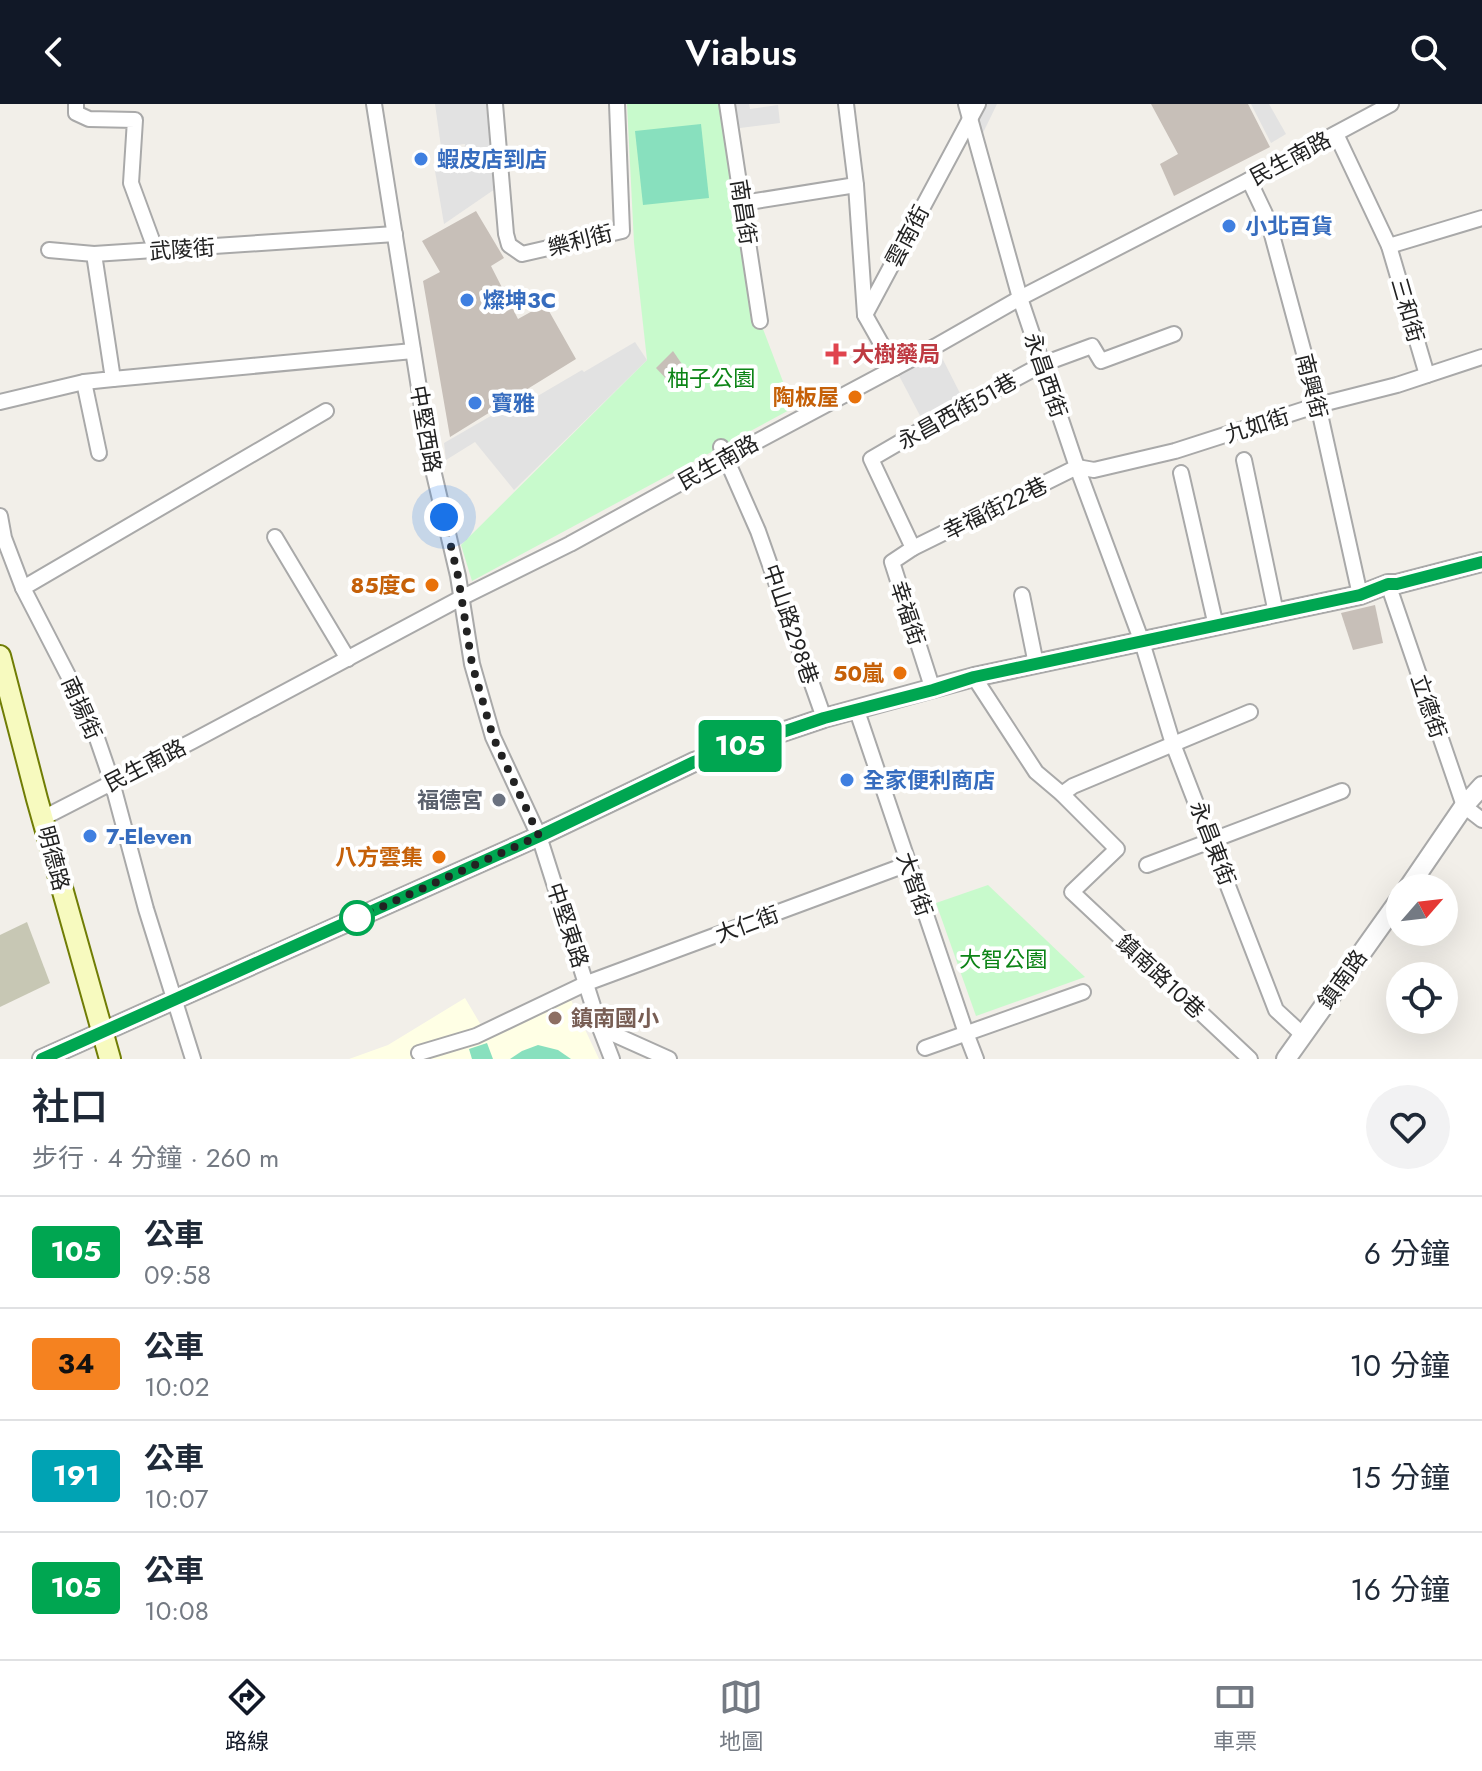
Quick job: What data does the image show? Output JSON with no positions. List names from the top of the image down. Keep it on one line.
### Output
{"streets":{"main road":["明德路"],"street":["民生南路","南昌街","雲南街","樂利街","武陵街","三和街","永昌西街","南興街","永昌西街51巷","九如街","中堅西路","幸福街22巷","幸福街","中山路298巷","立德街","南揚街","永昌東街","大智街","大仁街","中堅東路","鎮南路10巷","鎮南路"]},"crossings":[["民生南路","三和街"],["民生南路","永昌西街"],["民生南路","南興街"],["民生南路","中堅西路"],["民生南路","中山路298巷"],["民生南路","南揚街"],["民生南路","明德路"],["雲南街","永昌西街"],["武陵街","中堅西路"],["三和街","九如街"],["永昌西街","永昌西街51巷"],["永昌西街","九如街"],["永昌西街","幸福街22巷"],["永昌西街","永昌東街"],["南興街","九如街"],["永昌西街51巷","幸福街"],["九如街","幸福街22巷"],["中堅西路","中堅東路"],["幸福街22巷","幸福街"],["永昌東街","鎮南路"],["大智街","大仁街"],["大仁街","中堅東路"]],"parks":["柚子公園","大智公園"],"places":{"other":["蝦皮店到店","小北百貨","燦坤3C","陶板屋","寶雅","85度C","50嵐","全家便利商店","福德宮","7-Eleven","八方雲集","鎮南國小"],"health":["大樹藥局"]},"lines":["bus line 105"],"north":"top right","page":{"header":"Viabus","on_map":"105","heading":["社口","步行 · 4 分鐘 · 260 m"],"list":[{"mark":"105","name":"公車","note":"09:58","value":"6 分鐘"},{"mark":"34","name":"公車","note":"10:02","value":"10 分鐘"},{"mark":"191","name":"公車","note":"10:07","value":"15 分鐘"},{"mark":"105","name":"公車","note":"10:08","value":"16 分鐘"}],"tabs":["路線","地圖","車票"]}}
